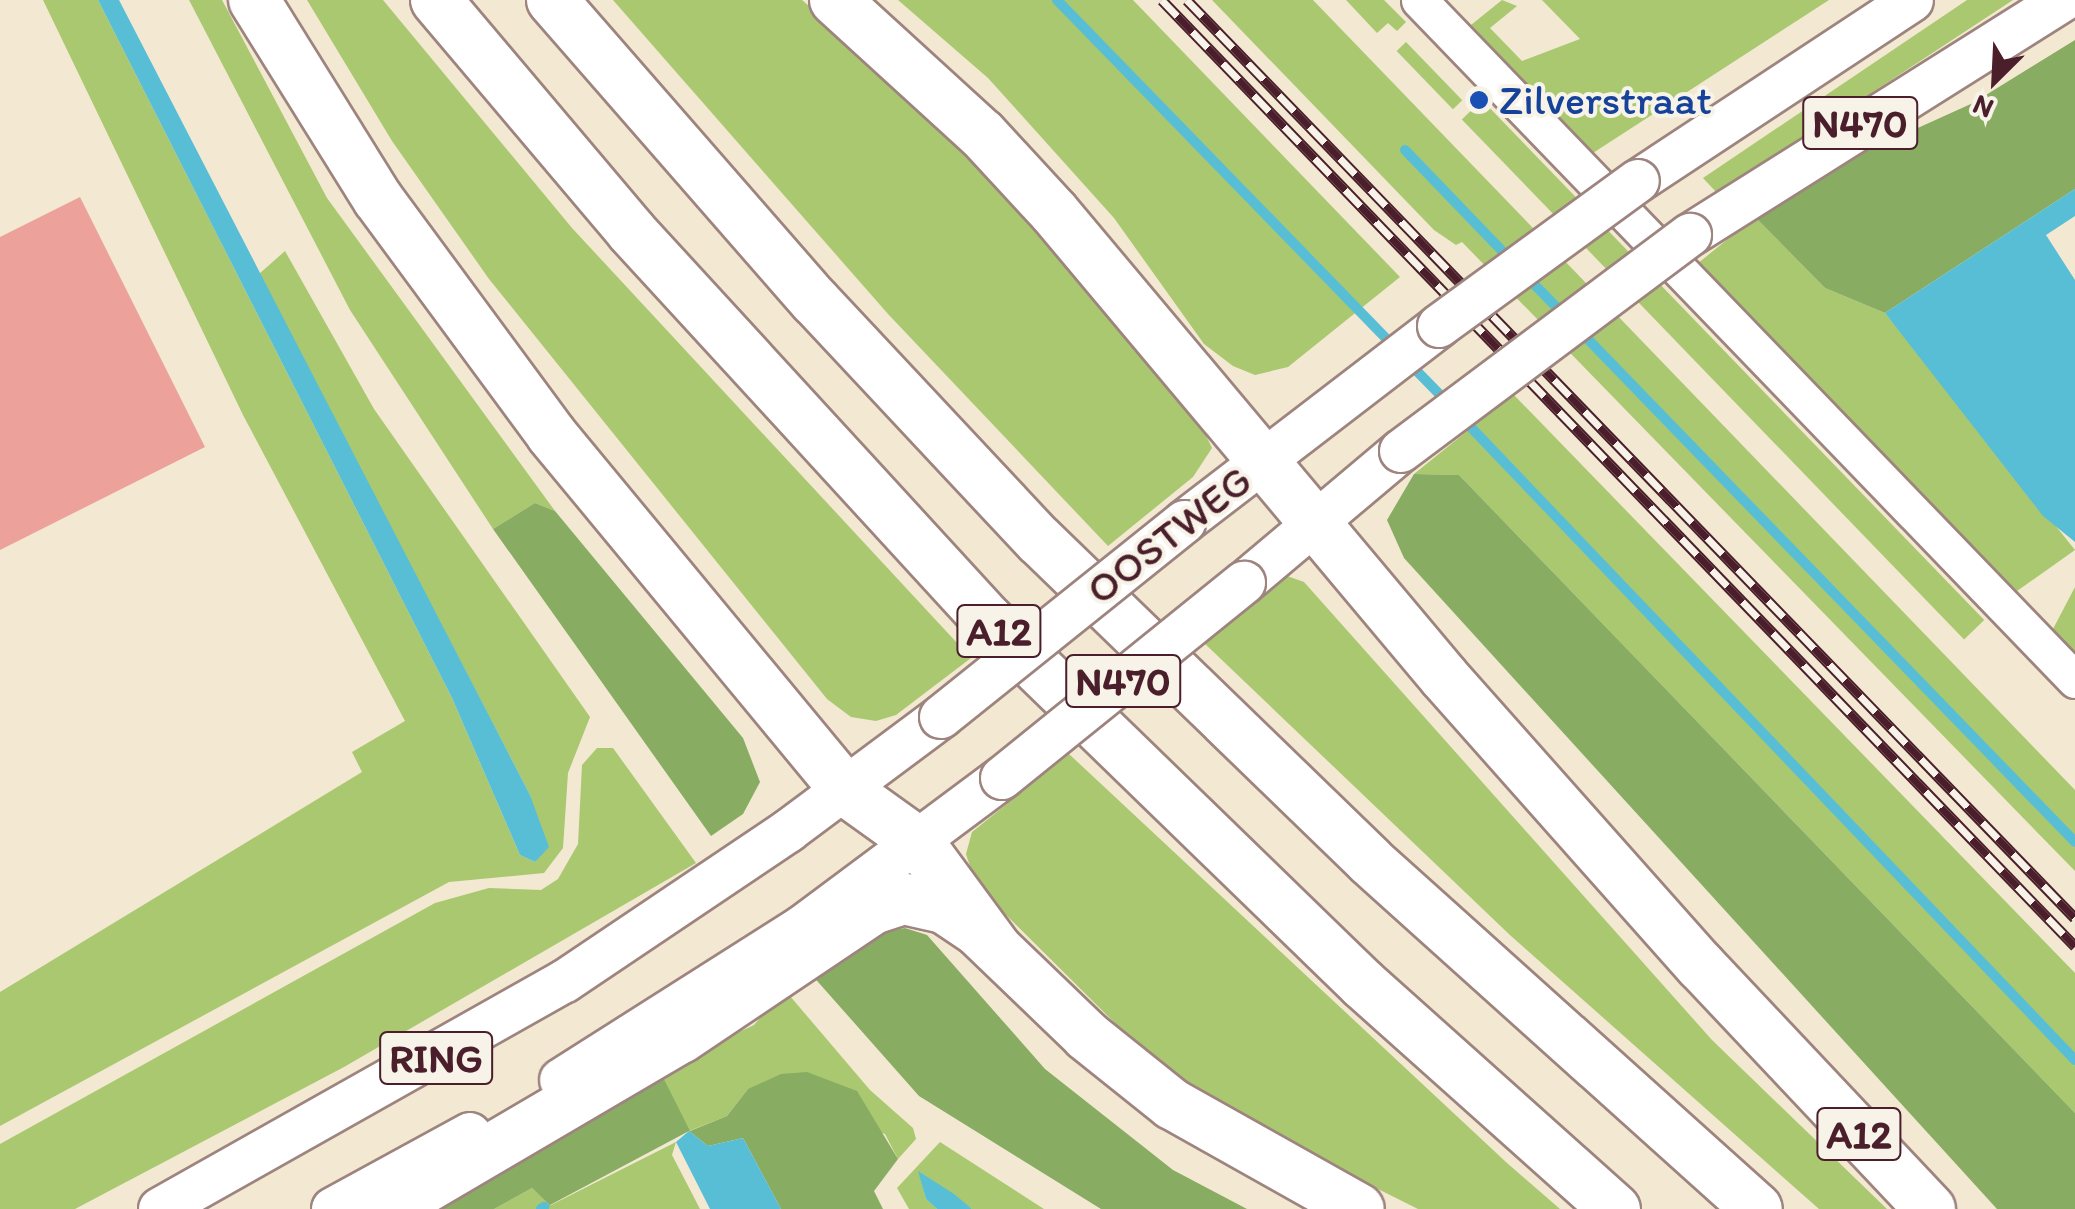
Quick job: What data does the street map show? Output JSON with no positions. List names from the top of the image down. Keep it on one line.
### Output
{"streets":{"highway":["A12"],"main road":["N470","OOSTWEG","RING"]},"crossings":[["OOSTWEG","A12"]],"places":["Zilverstraat"],"north":"bottom left"}
